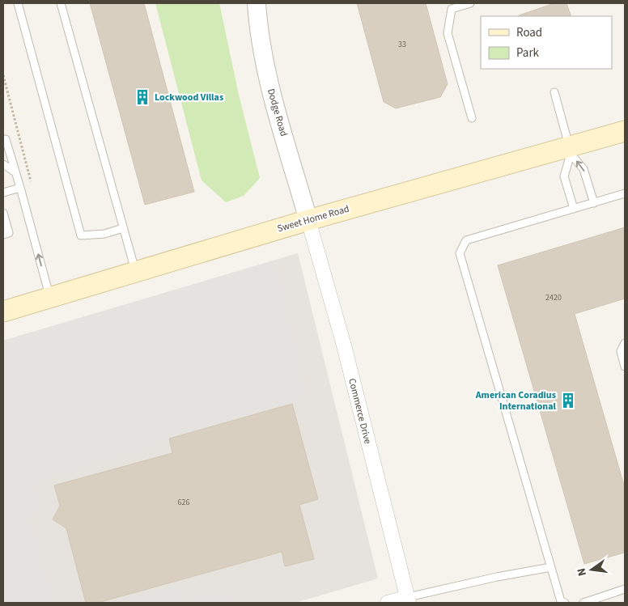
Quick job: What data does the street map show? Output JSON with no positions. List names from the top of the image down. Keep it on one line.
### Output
{"streets":{"main road":["Sweet Home Road"],"street":["Dodge Road","Commerce Drive"]},"crossings":[["Dodge Road","Sweet Home Road"],["Dodge Road","Commerce Drive"],["Sweet Home Road","Commerce Drive"]],"places":{"building":["Lockwood Villas","American Coradius International"]},"house_numbers":["33","2420","626"],"legend":["Road","Park"],"north":"left"}
